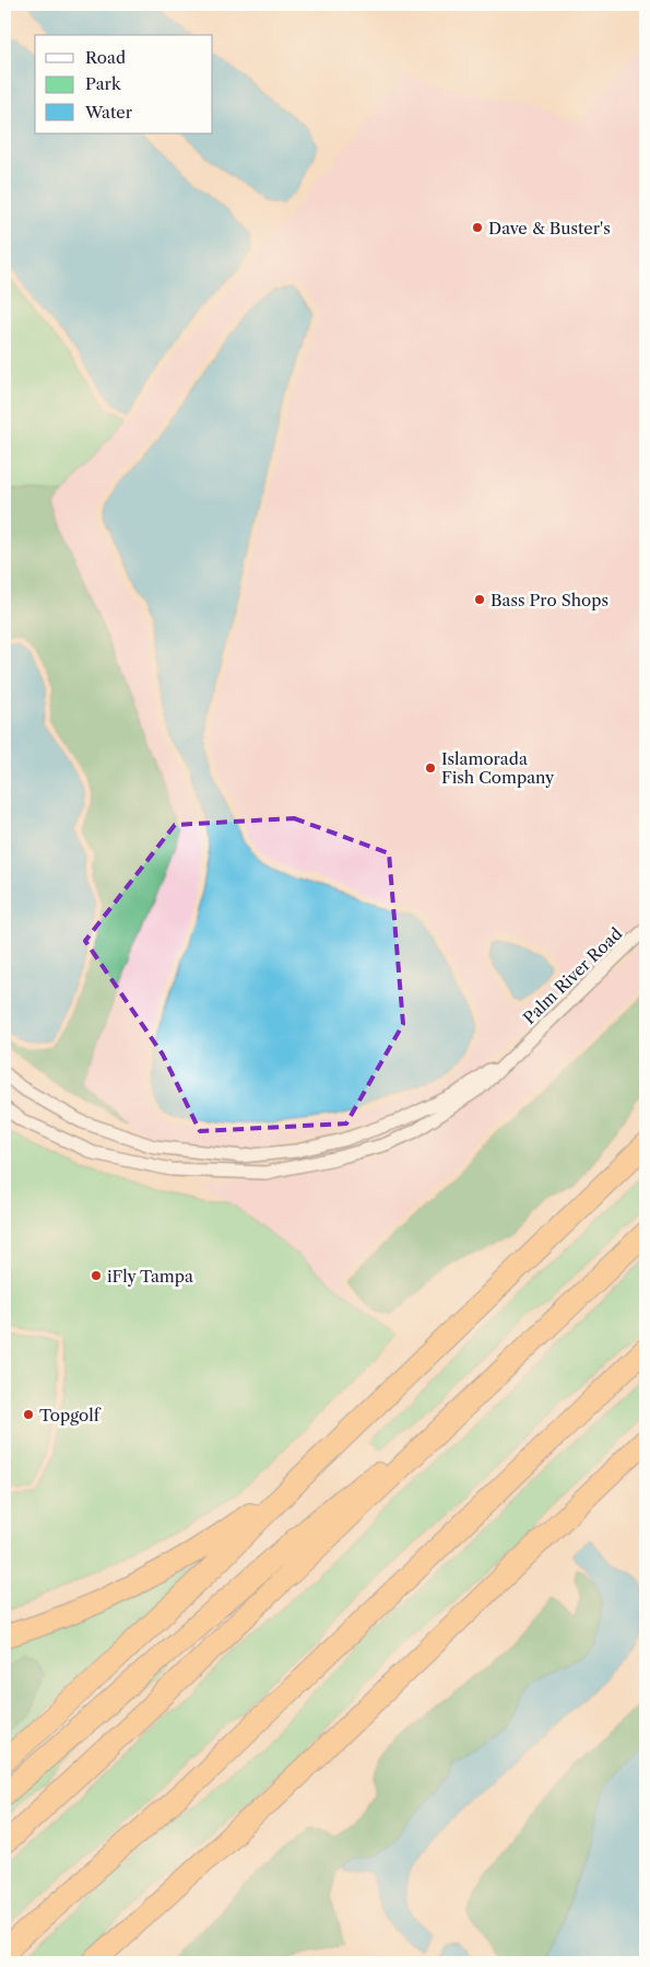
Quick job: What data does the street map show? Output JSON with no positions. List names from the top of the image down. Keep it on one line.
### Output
{"streets":{"street":["Palm River Road"]},"places":["Dave & Buster's","Bass Pro Shops","Islamorada Fish Company","iFly Tampa","Topgolf"],"legend":["Road","Park","Water"]}
